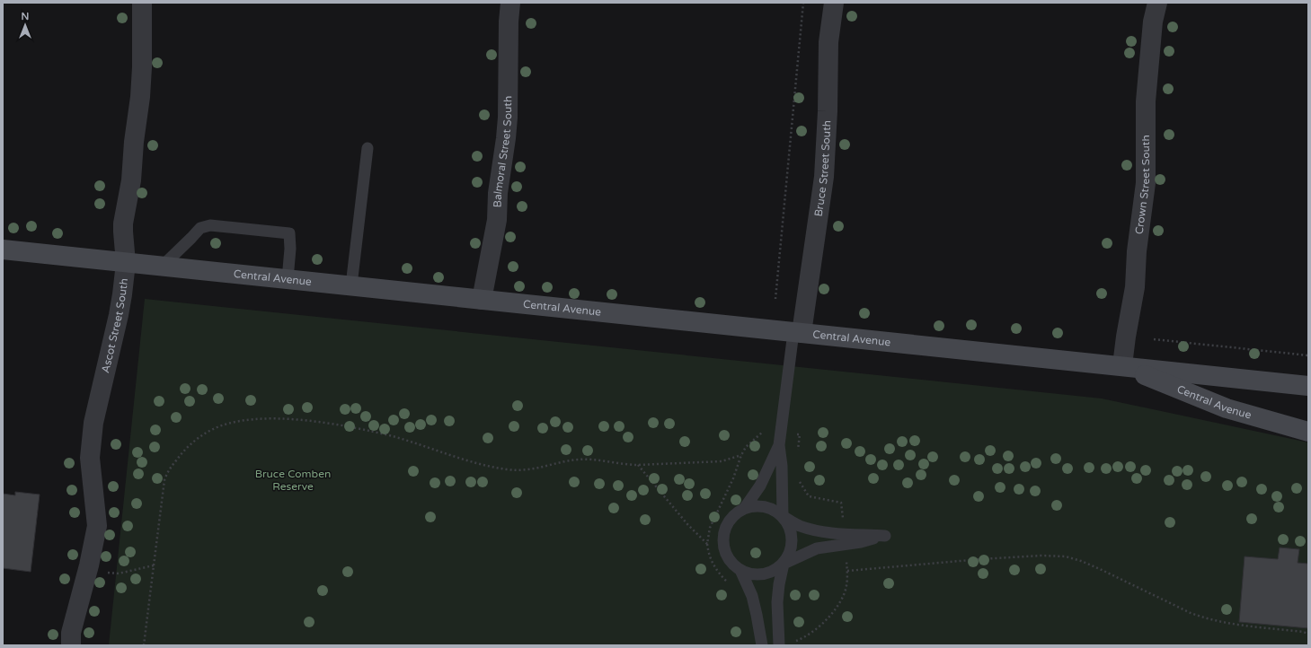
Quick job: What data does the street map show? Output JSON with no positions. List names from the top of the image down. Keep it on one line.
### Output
{"streets":{"main road":["Central Avenue"],"street":["Balmoral Street South","Bruce Street South","Crown Street South","Ascot Street South"]},"crossings":[["Balmoral Street South","Central Avenue"],["Bruce Street South","Central Avenue"],["Crown Street South","Central Avenue"],["Central Avenue","Ascot Street South"]],"parks":["Bruce Comben Reserve"],"north":"top"}
